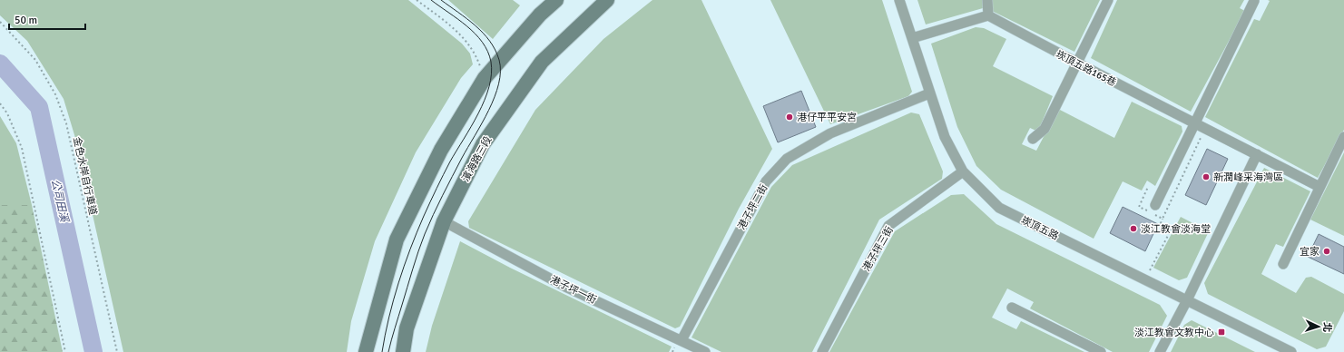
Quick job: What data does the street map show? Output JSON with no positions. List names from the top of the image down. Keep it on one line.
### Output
{"streets":{"street":["崁頂五路165巷","濱海路三段","港子坪二街","崁頂五路","港子坪三街","港子坪一街"],"path":["金色水岸自行車道"]},"crossings":[["濱海路三段","港子坪一街"],["港子坪二街","崁頂五路"],["港子坪二街","港子坪一街"],["崁頂五路","港子坪三街"]],"water":["公司田溪"],"places":{"other":["港仔平平安宮","新潤峰采海灣區","淡江教會淡海堂","宜家"],"transit":["淡江教會文教中心"]},"scale_bar":"50 m","north":"right"}
